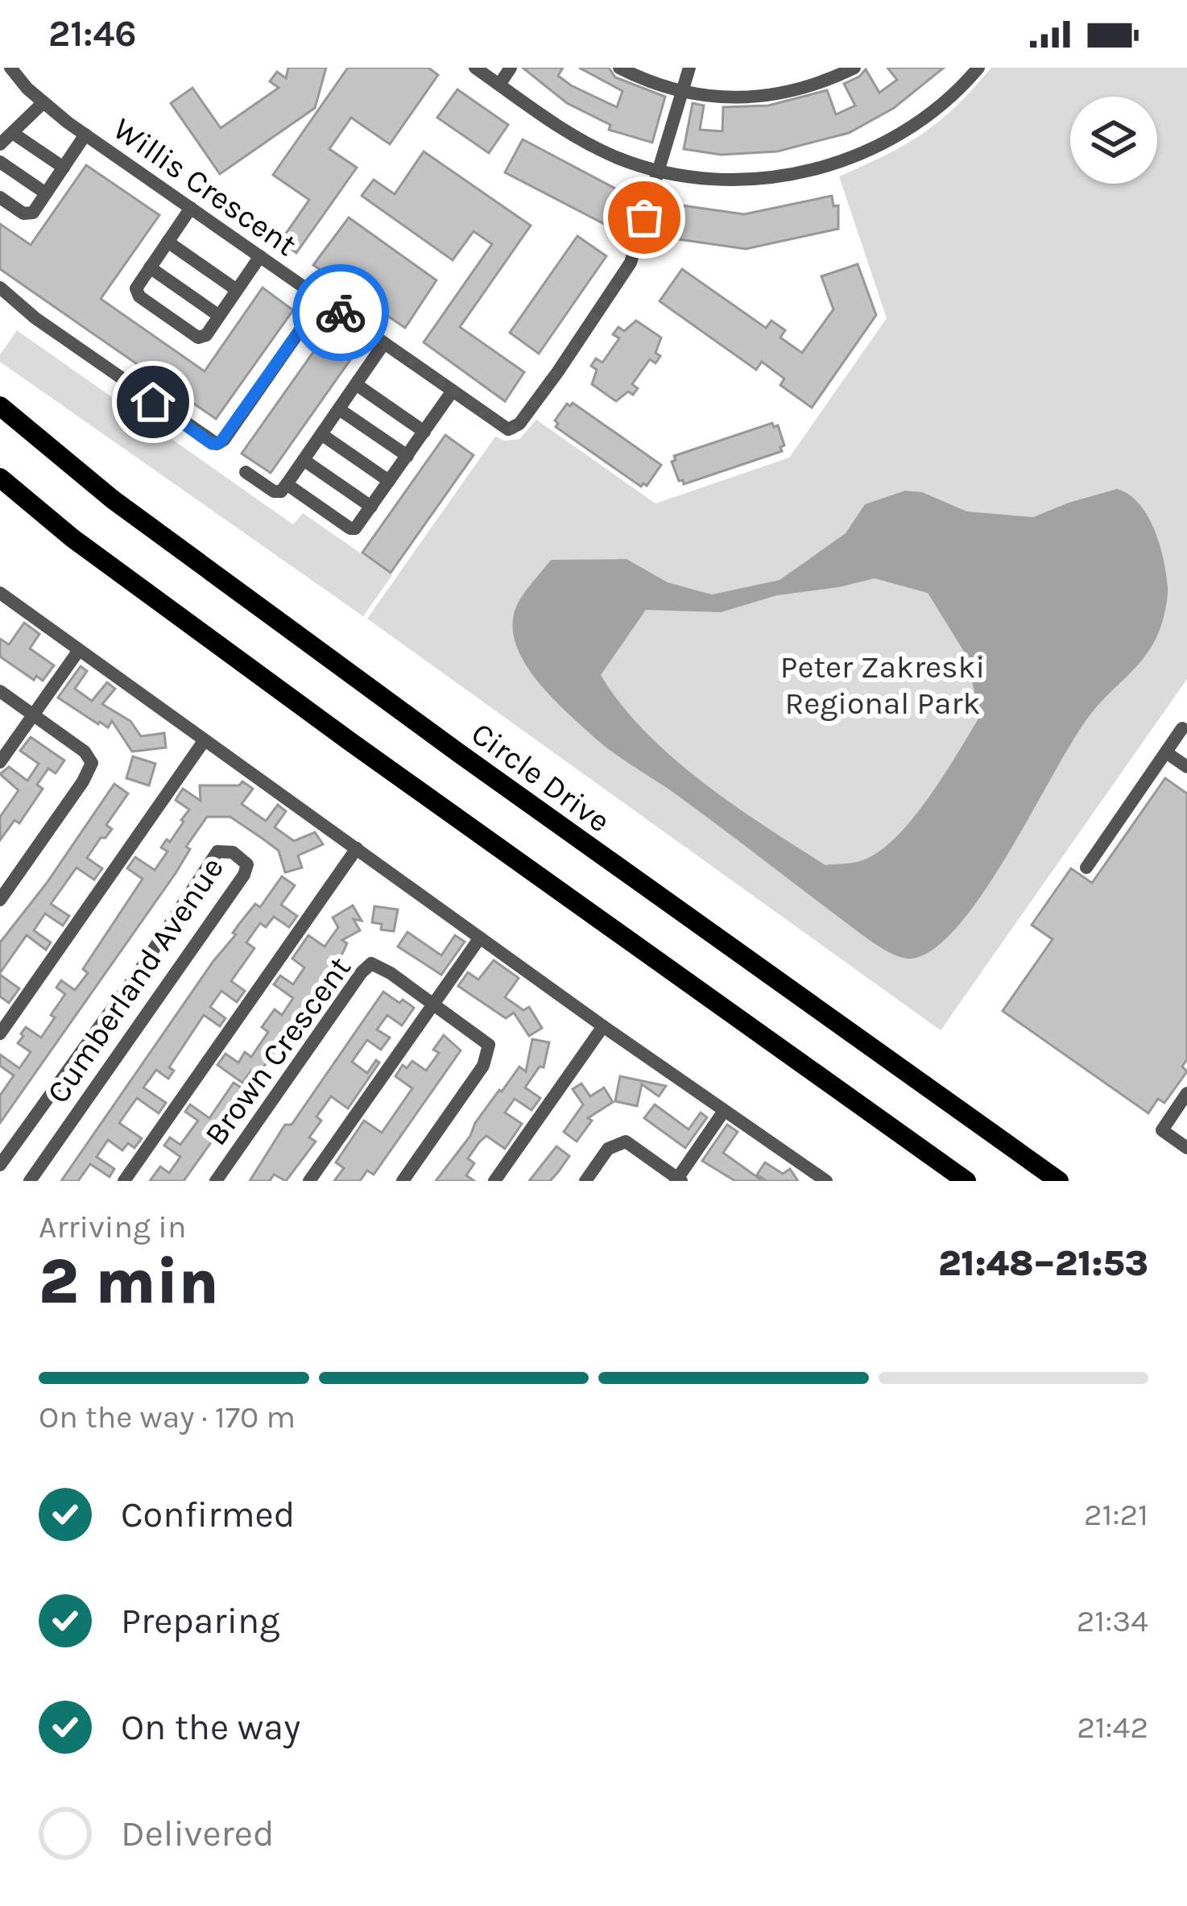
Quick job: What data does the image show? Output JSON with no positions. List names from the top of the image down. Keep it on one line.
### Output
{"streets":{"highway":["Circle Drive"],"street":["Willis Crescent","Cumberland Avenue","Brown Crescent"]},"parks":["Peter Zakreski Regional Park"],"page":{"status":"21:46","heading":["2 min","Arriving in","21:48–21:53"],"bar":"On the way · 170 m","list":[["Confirmed","21:21"],["Preparing","21:34"],["On the way","21:42"],"Delivered"]}}
